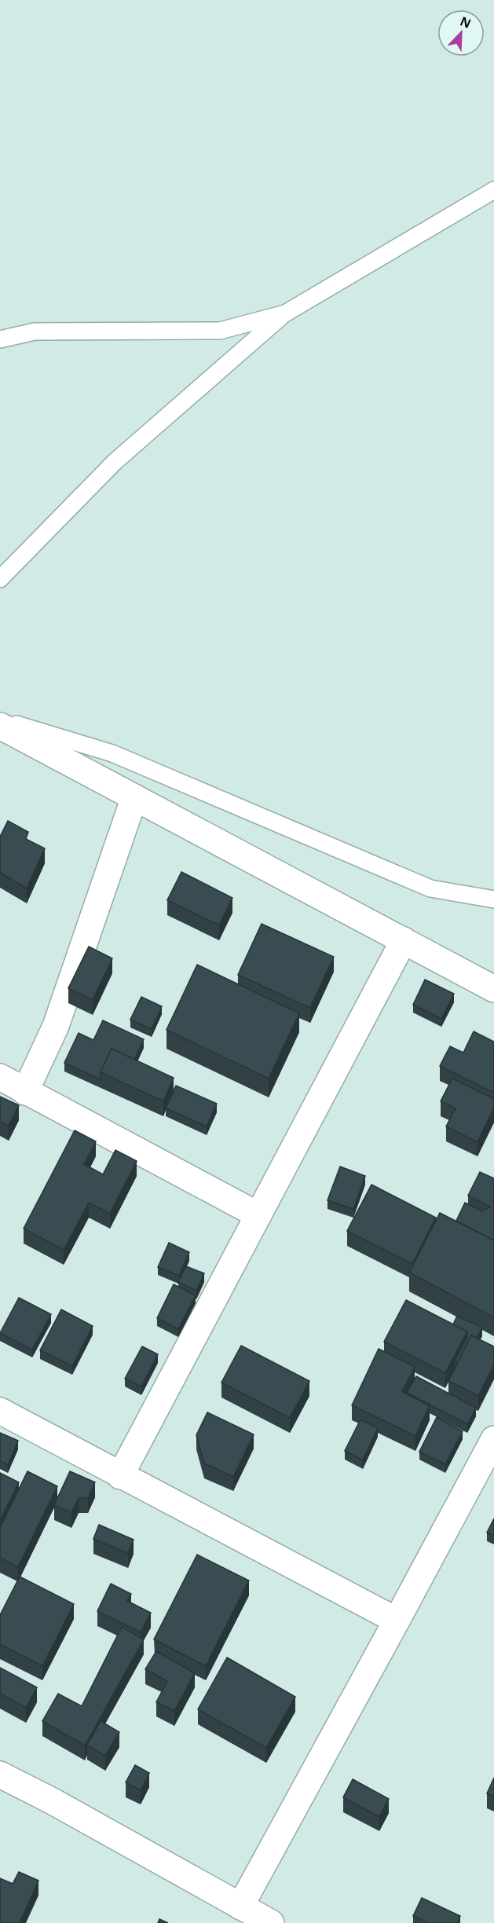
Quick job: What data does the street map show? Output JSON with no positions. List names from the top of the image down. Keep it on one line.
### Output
{"north":"top right"}
